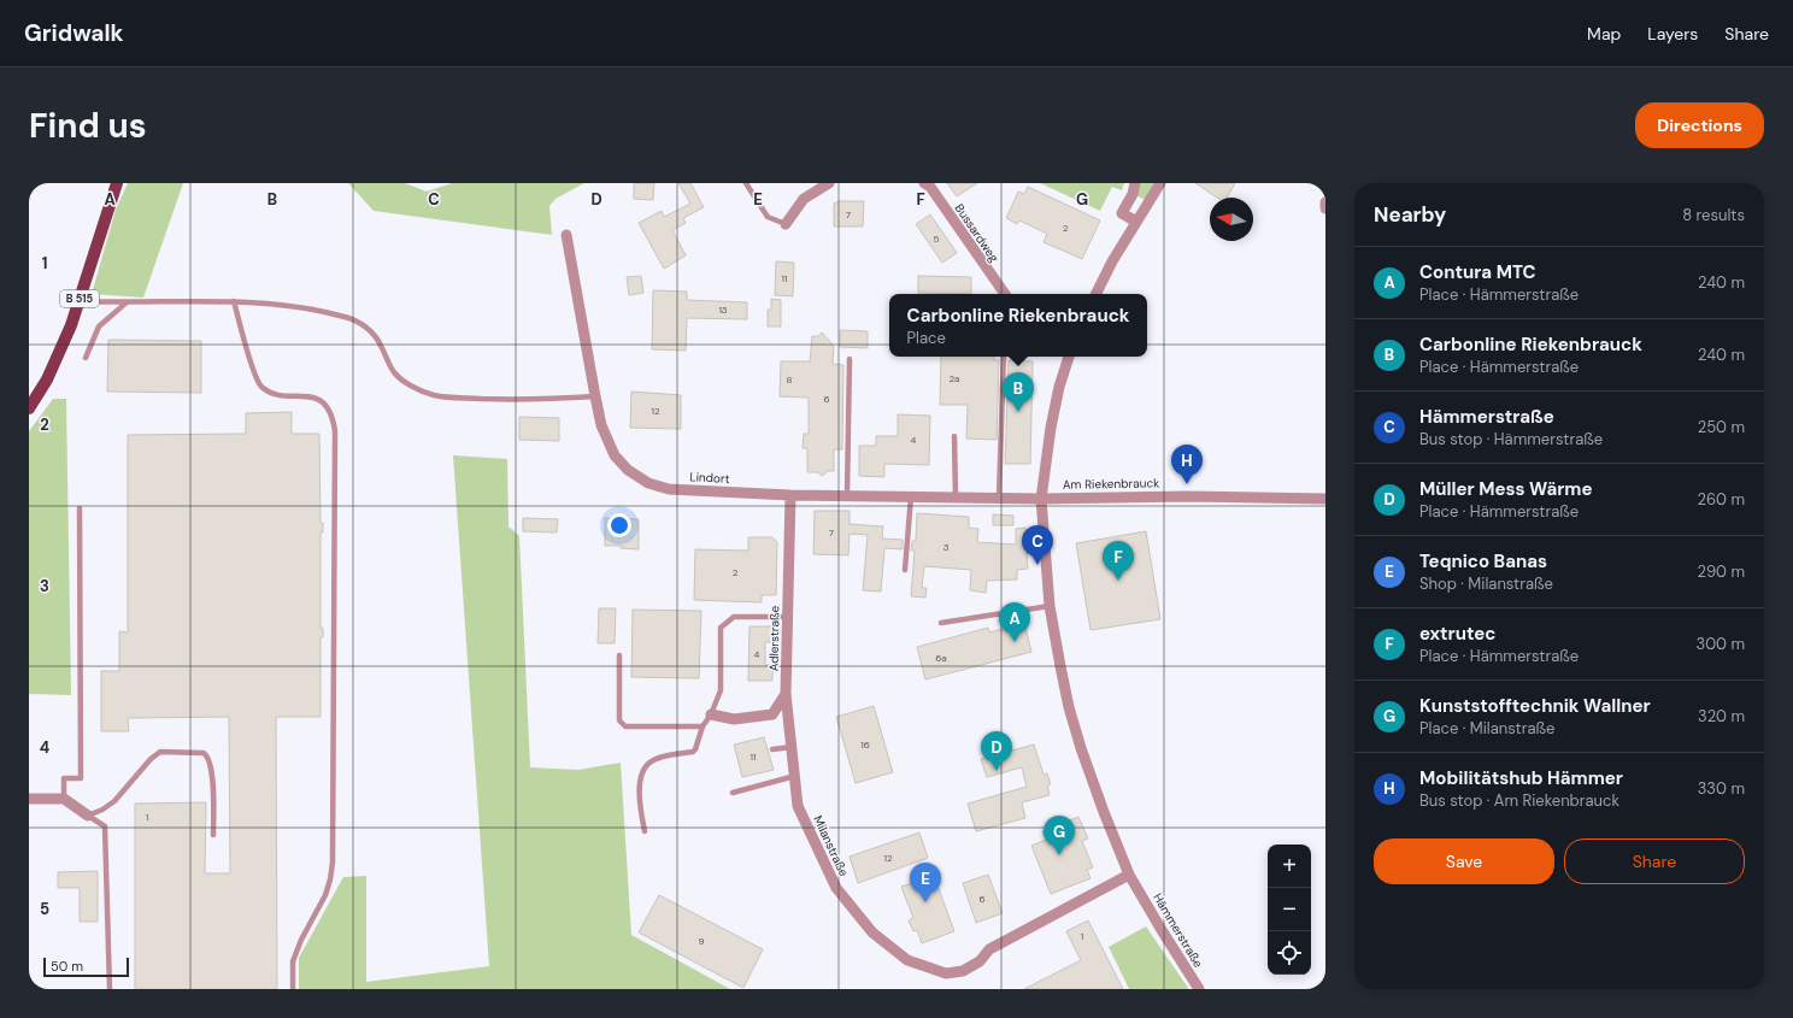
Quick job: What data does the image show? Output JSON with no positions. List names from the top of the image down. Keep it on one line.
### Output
{"streets":{"main road":["B 515"],"street":["Bussardweg","Lindort","Am Riekenbrauck","Adlerstraße","Milanstraße","Hämmerstraße"]},"crossings":[["Lindort","Am Riekenbrauck"],["Lindort","Adlerstraße"],["Lindort","Hämmerstraße"],["Am Riekenbrauck","Hämmerstraße"],["Adlerstraße","Milanstraße"],["Milanstraße","Hämmerstraße"]],"house_numbers":["7","2","5","11","13","2a","8","6","12","4","7","3","2","4","6a","16","11","1","12","6","1","9"],"scale_bar":"50 m","north":"left","page":{"header":"Gridwalk","nav":["Map","Layers","Share"],"buttons":["Directions",["Save","Share"]],"title":"Find us","heading":["Nearby","8 results"],"list":[{"mark":"A","name":"Contura MTC","note":"Place · Hämmerstraße","value":"240 m"},{"mark":"B","name":"Carbonline Riekenbrauck","note":"Place · Hämmerstraße","value":"240 m"},{"mark":"C","name":"Hämmerstraße","note":"Bus stop · Hämmerstraße","value":"250 m"},{"mark":"D","name":"Müller Mess Wärme","note":"Place · Hämmerstraße","value":"260 m"},{"mark":"E","name":"Teqnico Banas","note":"Shop · Milanstraße","value":"290 m"},{"mark":"F","name":"extrutec","note":"Place · Hämmerstraße","value":"300 m"},{"mark":"G","name":"Kunststofftechnik Wallner","note":"Place · Milanstraße","value":"320 m"},{"mark":"H","name":"Mobilitätshub Hämmer","note":"Bus stop · Am Riekenbrauck","value":"330 m"}],"popup":["Carbonline Riekenbrauck","Place"],"pins":["B","H","C","F","A","D","G","E"],"map_buttons":["+","−"],"scale":"50 m"},"grid":{"columns":["A","B","C","D","E","F","G"],"rows":["1","2","3","4","5"]}}
